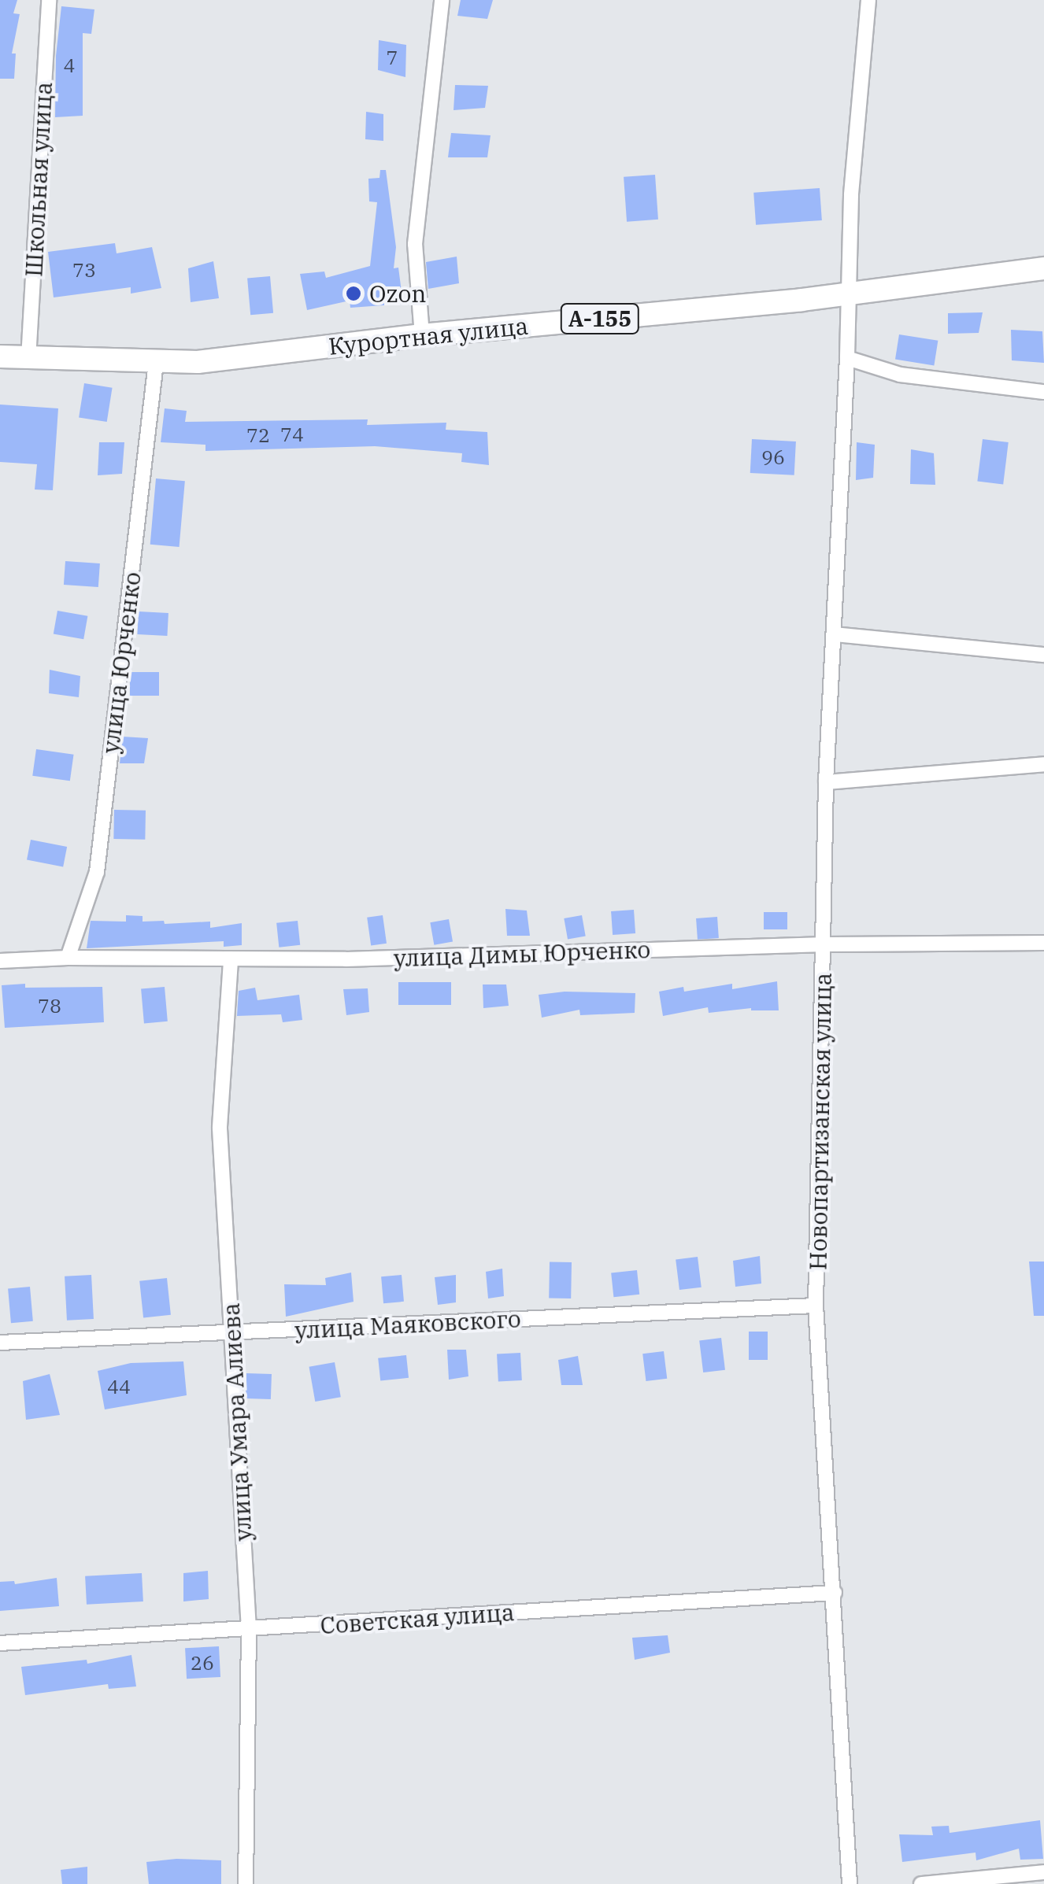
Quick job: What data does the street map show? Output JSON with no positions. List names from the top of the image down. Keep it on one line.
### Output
{"streets":{"main road":["А-155","Курортная улица"],"street":["Школьная улица","улица Юрченко","улица Димы Юрченко","Новопартизанская улица","улица Маяковского","улица Умара Алиева","Советская улица"]},"crossings":[["Школьная улица","Курортная улица"],["Курортная улица","улица Юрченко"],["Курортная улица","Новопартизанская улица"],["улица Юрченко","улица Димы Юрченко"],["улица Димы Юрченко","Новопартизанская улица"],["улица Димы Юрченко","улица Умара Алиева"],["Новопартизанская улица","улица Маяковского"],["Новопартизанская улица","Советская улица"],["улица Маяковского","улица Умара Алиева"],["улица Умара Алиева","Советская улица"]],"places":["Ozon"],"house_numbers":["7","4","73","74","72","96","78","44","26"]}
